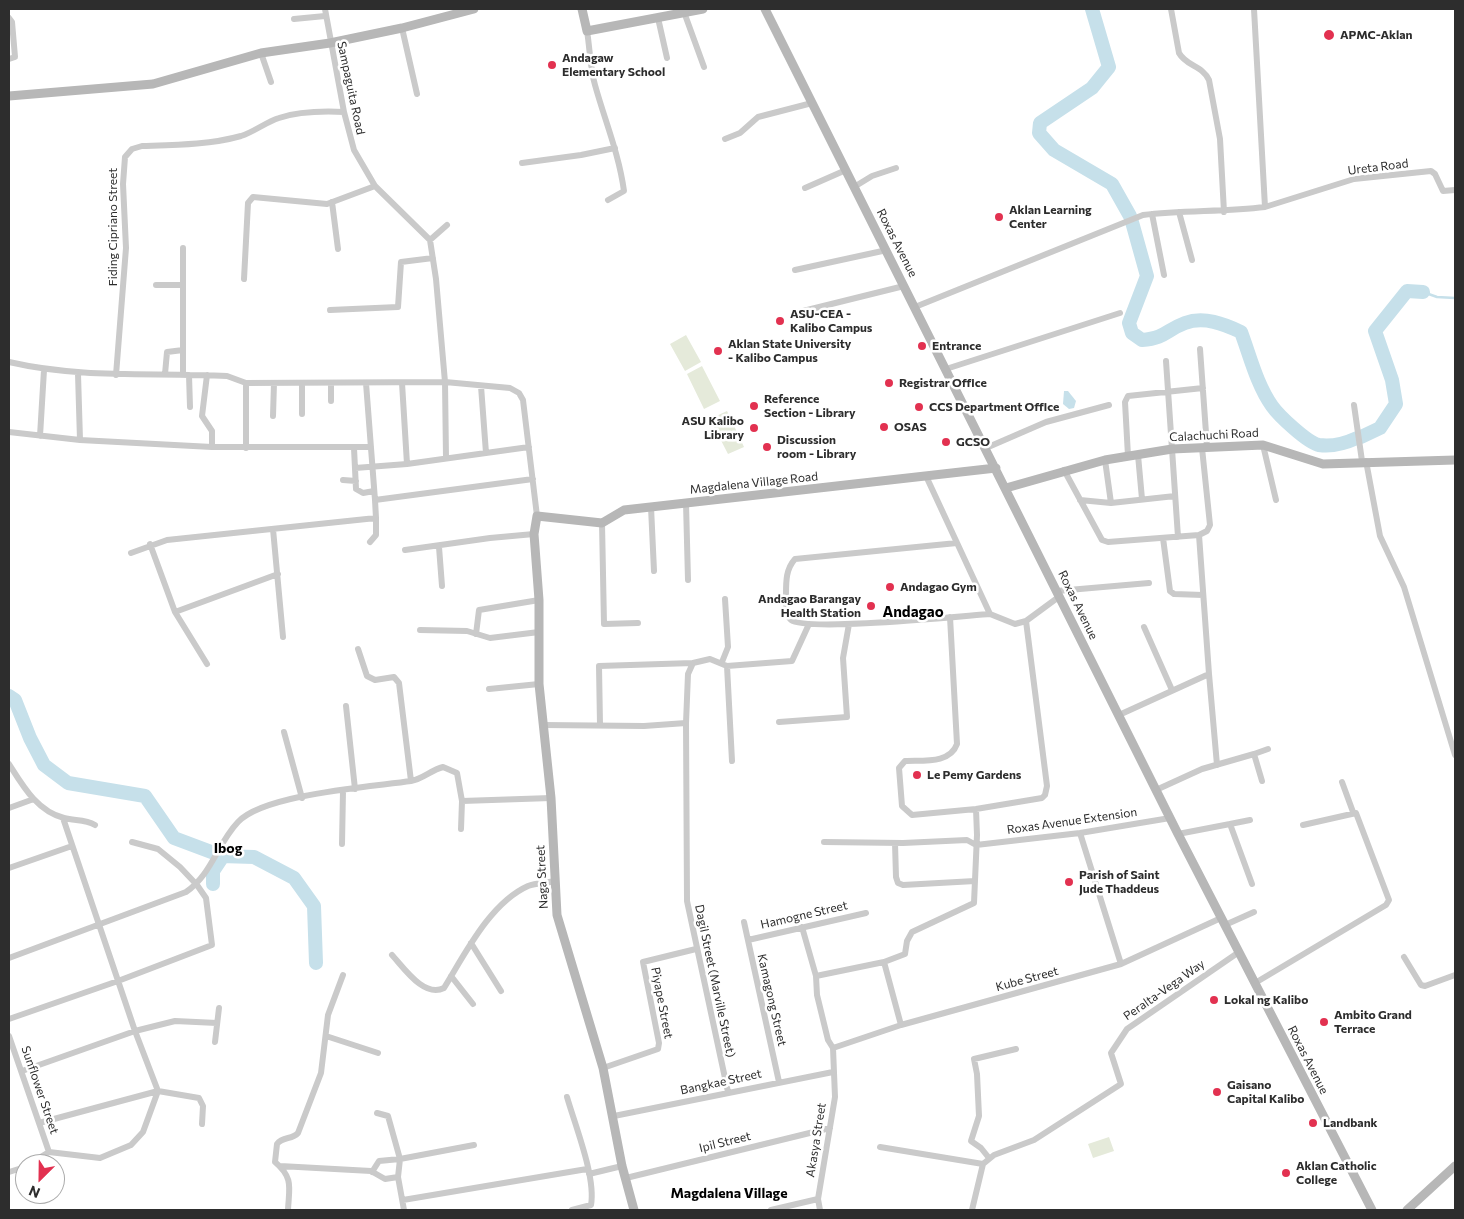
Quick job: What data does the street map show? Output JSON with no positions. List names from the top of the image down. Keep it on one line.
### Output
{"streets":{"street":["Sampaguita Road","Ureta Road","Fiding Cipriano Street","Roxas Avenue","Calachuchi Road","Magdalena Village Road","Roxas Avenue Extension","Naga Street","Hamogne Street","Kube Street","Dagil Street (Marville Street)","Peralta-Vega Way","Kamagong Street","Piyape Street","Bangkae Street","Sunflower Street","Akasya Street","Ipil Street"]},"crossings":[["Sampaguita Road","Fiding Cipriano Street"],["Roxas Avenue","Calachuchi Road"],["Roxas Avenue","Magdalena Village Road"],["Roxas Avenue","Roxas Avenue Extension"],["Roxas Avenue","Kube Street"],["Roxas Avenue","Peralta-Vega Way"],["Naga Street","Piyape Street"],["Naga Street","Bangkae Street"],["Naga Street","Ipil Street"],["Hamogne Street","Kamagong Street"],["Hamogne Street","Akasya Street"],["Kube Street","Akasya Street"],["Dagil Street (Marville Street)","Piyape Street"],["Dagil Street (Marville Street)","Bangkae Street"],["Kamagong Street","Bangkae Street"],["Bangkae Street","Akasya Street"],["Akasya Street","Ipil Street"]],"districts":["Andagao","Ibog","Magdalena Village"],"places":["APMC-Aklan","Andagaw Elementary School","Aklan Learning Center","ASU-CEA - Kalibo Campus","Entrance","Aklan State University - Kalibo Campus","Registrar Office","Reference Section - Library","CCS Department Office","OSAS","ASU Kalibo Library","GCSO","Discussion room - Library","Andagao Gym","Andagao Barangay Health Station","Le Pemy Gardens","Parish of Saint Jude Thaddeus","Lokal ng Kalibo","Ambito Grand Terrace","Gaisano Capital Kalibo","Landbank","Aklan Catholic College"],"north":"bottom left"}
